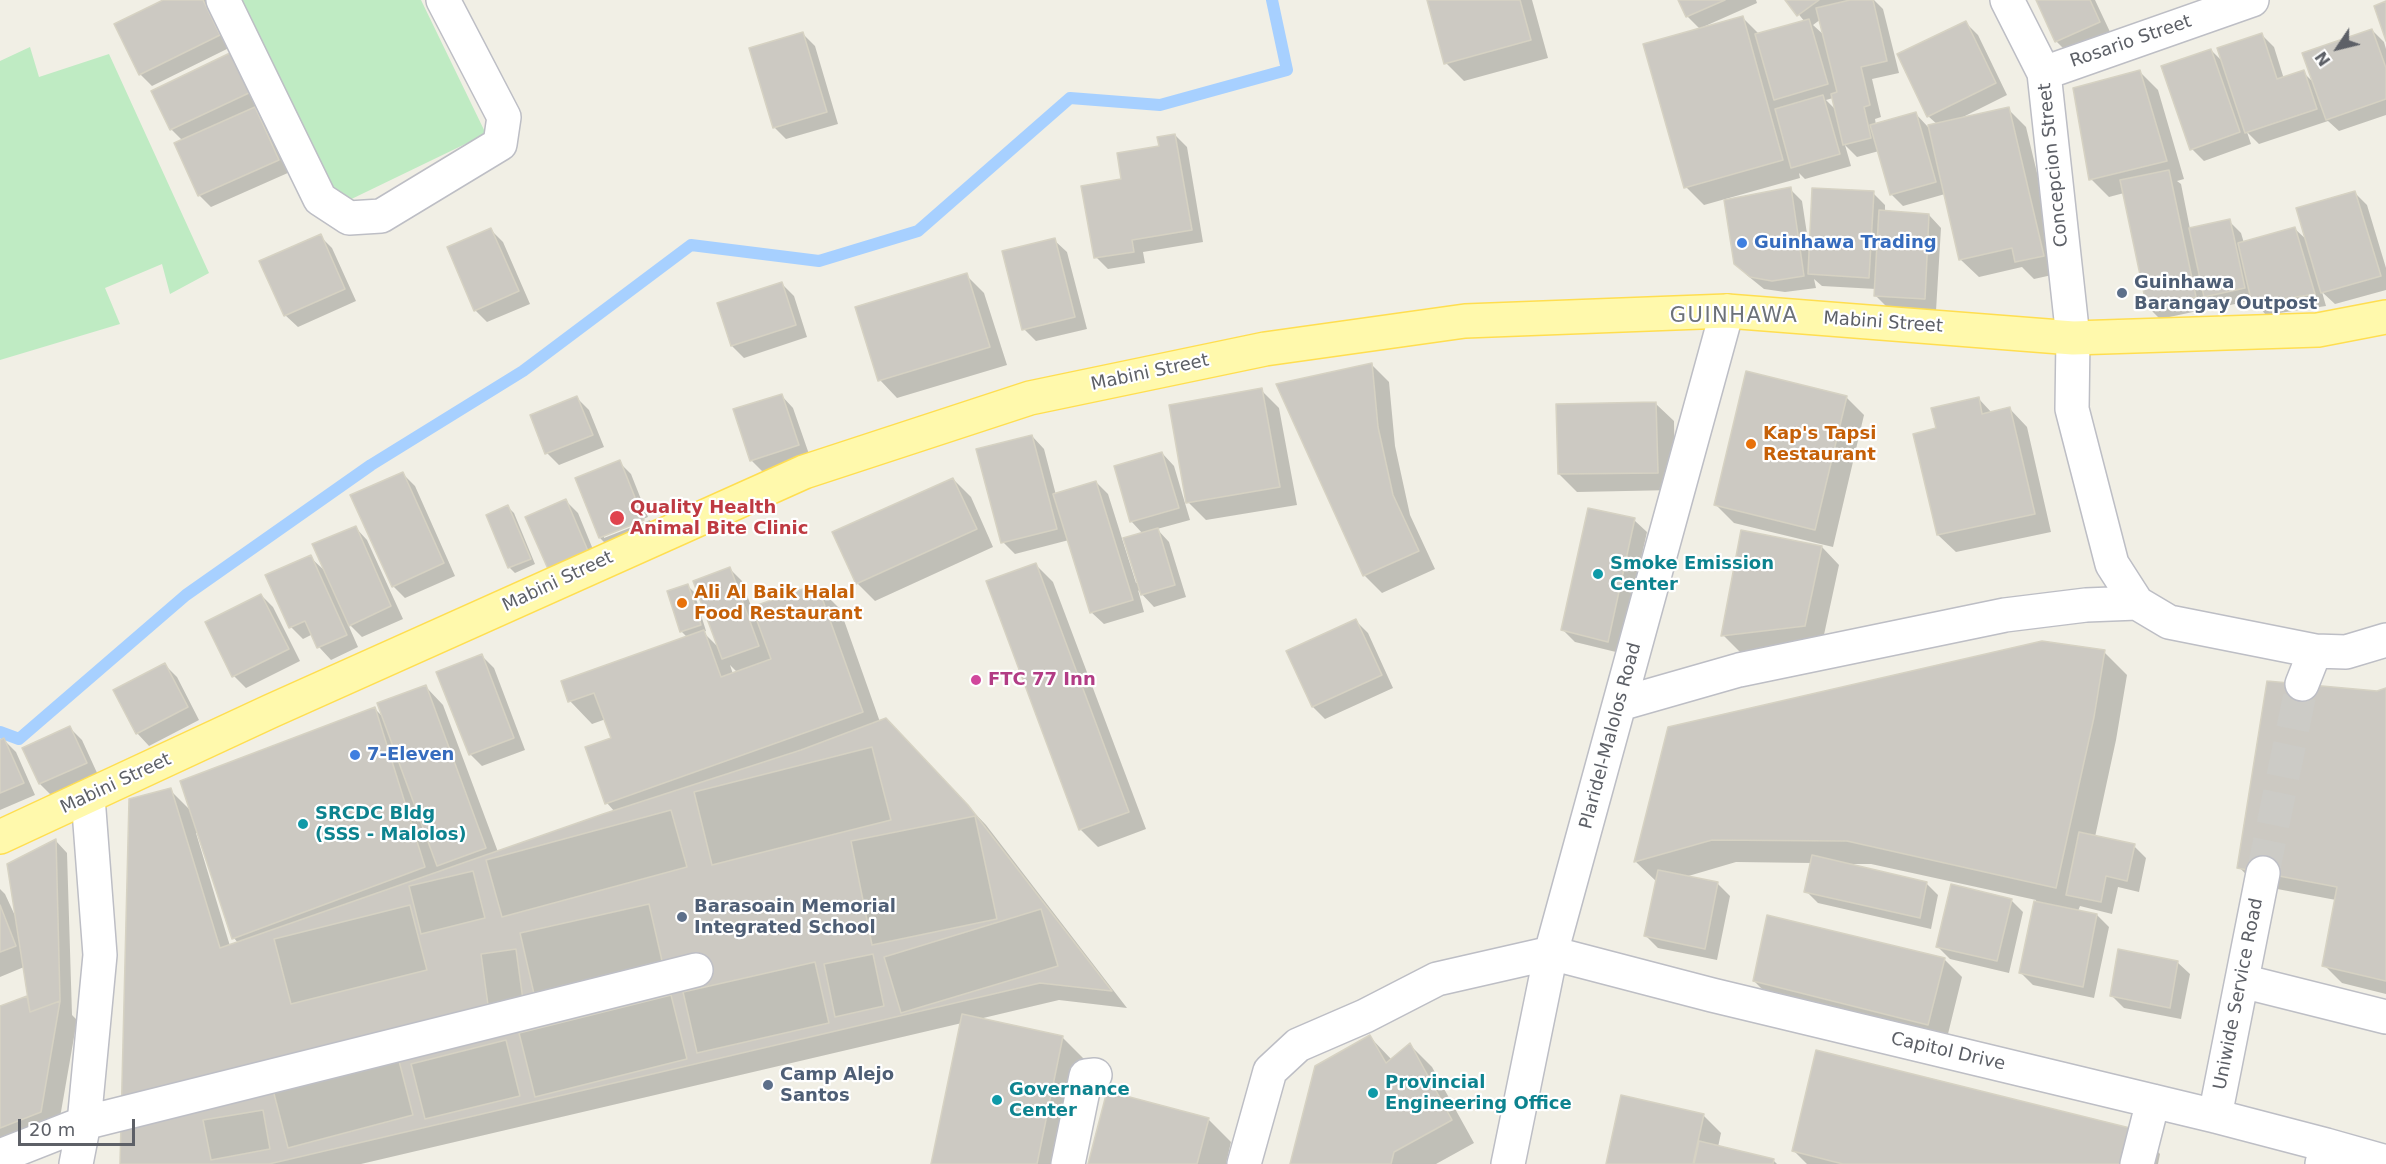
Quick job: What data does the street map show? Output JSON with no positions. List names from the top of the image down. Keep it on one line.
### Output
{"streets":{"main road":["Mabini Street"],"street":["Rosario Street","Concepcion Street","Plaridel-Malolos Road","Uniwide Service Road","Capitol Drive"]},"crossings":[["Rosario Street","Concepcion Street"],["Concepcion Street","Mabini Street"],["Mabini Street","Plaridel-Malolos Road"],["Plaridel-Malolos Road","Capitol Drive"],["Uniwide Service Road","Capitol Drive"]],"districts":["GUINHAWA"],"places":["Guinhawa Trading","Guinhawa Barangay Outpost","Kap's Tapsi Restaurant","Quality Health Animal Bite Clinic","Smoke Emission Center","Ali Al Baik Halal Food Restaurant","FTC 77 Inn","7-Eleven","SRCDC Bldg (SSS - Malolos)","Barasoain Memorial Integrated School","Camp Alejo Santos","Provincial Engineering Office","Governance Center"],"scale_bar":"20 m","north":"bottom left"}
